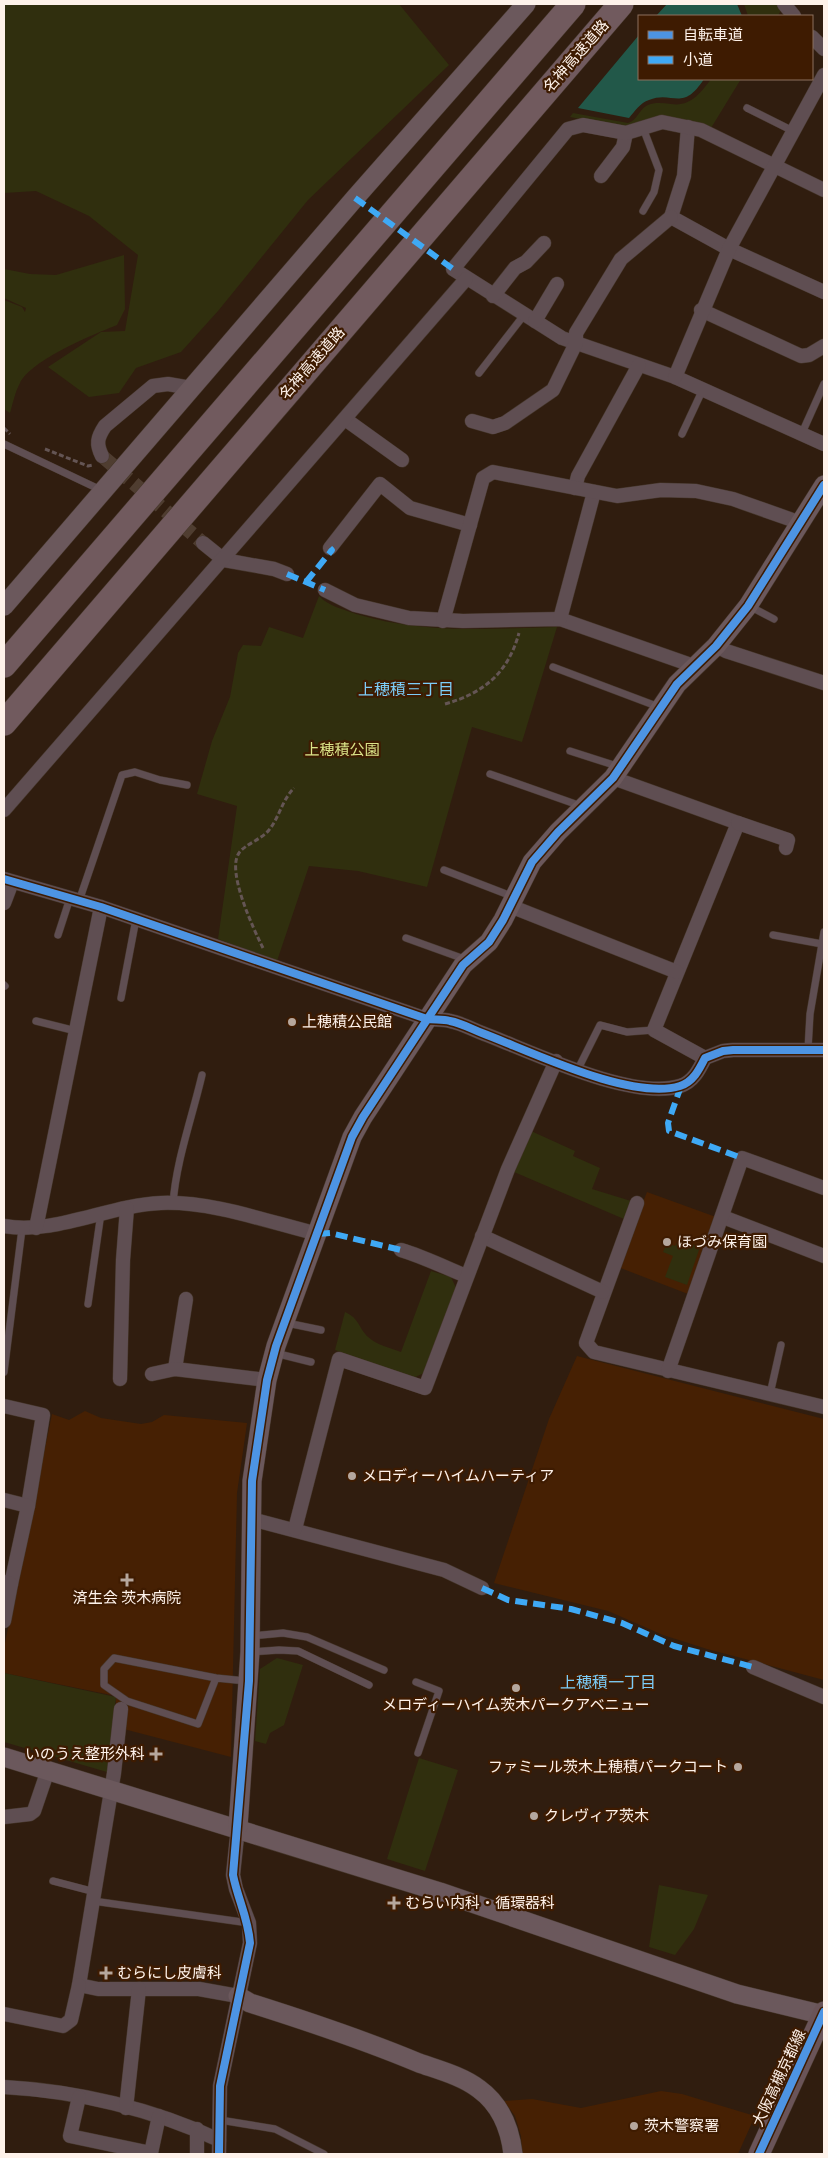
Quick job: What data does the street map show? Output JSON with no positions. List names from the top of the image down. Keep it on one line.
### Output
{"streets":{"highway":["名神高速道路"],"main road":["大阪高槻京都線"]},"districts":["上穂積三丁目","上穂積一丁目"],"parks":["上穂積公園"],"places":{"other":["上穂積公民館","ほづみ保育園","メロディーハイムハーティア","メロディーハイム茨木パークアベニュー","ファミール茨木上穂積パークコート","クレヴィア茨木","茨木警察署"],"health":["済生会 茨木病院","いのうえ整形外科","むらい内科・循環器科","むらにし皮膚科"]},"legend":["自転車道","小道"]}
